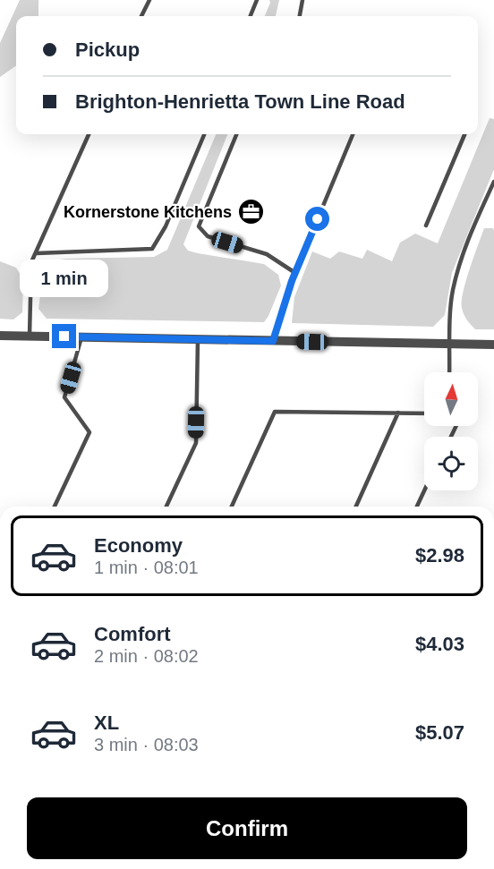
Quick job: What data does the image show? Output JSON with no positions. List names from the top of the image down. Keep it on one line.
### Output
{"places":{"office":["Kornerstone Kitchens"]},"north":"top","page":{"banner":["Pickup","Brighton-Henrietta Town Line Road"],"bubble":"1 min","list":[{"name":"Economy","note":"1 min · 08:01","value":"$2.98"},{"name":"Comfort","note":"2 min · 08:02","value":"$4.03"},{"name":"XL","note":"3 min · 08:03","value":"$5.07"}],"buttons":"Confirm"}}
